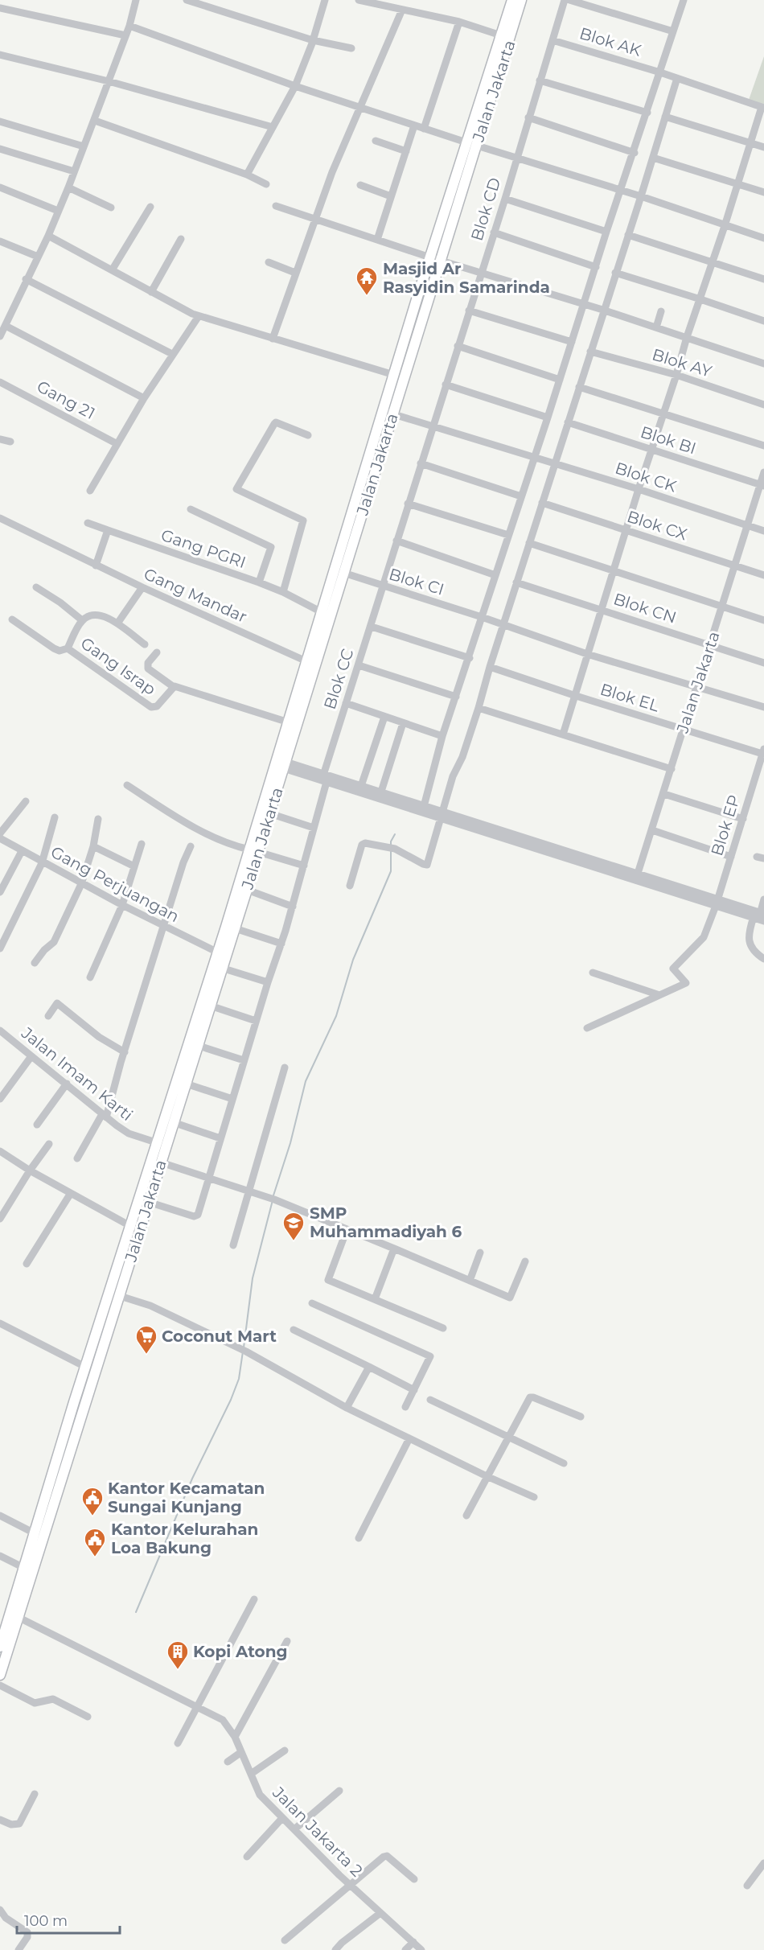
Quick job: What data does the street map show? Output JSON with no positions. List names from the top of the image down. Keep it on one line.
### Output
{"streets":{"main road":["Jalan Jakarta"],"street":["Blok AK","Blok CD","Blok AY","Gang 21","Blok BI","Blok CK","Blok CX","Gang PGRI","Blok CI","Gang Mandar","Blok CN","Gang Israp","Blok CC","Blok EL","Blok EP","Gang Perjuangan","Jalan Imam Karti","Jalan Jakarta 2"]},"crossings":[["Blok AK","Blok CD"],["Jalan Jakarta","Blok BI"],["Jalan Jakarta","Blok CK"],["Jalan Jakarta","Blok CX"],["Jalan Jakarta","Gang PGRI"],["Jalan Jakarta","Blok CI"],["Jalan Jakarta","Gang Mandar"],["Jalan Jakarta","Blok CN"],["Jalan Jakarta","Gang Israp"],["Jalan Jakarta","Blok CC"],["Jalan Jakarta","Blok EL"],["Jalan Jakarta","Gang Perjuangan"],["Jalan Jakarta","Jalan Imam Karti"],["Jalan Jakarta","Jalan Jakarta 2"],["Blok CD","Blok CI"],["Blok CD","Blok CC"],["Blok CI","Blok CC"],["Blok EL","Blok EP"]],"places":{"temple":["Masjid Ar Rasyidin Samarinda"],"school or university":["SMP Muhammadiyah 6"],"supermarket":["Coconut Mart"],"public building":["Kantor Kecamatan Sungai Kunjang","Kantor Kelurahan Loa Bakung"],"building":["Kopi Atong"]},"scale_bar":"100 m"}
